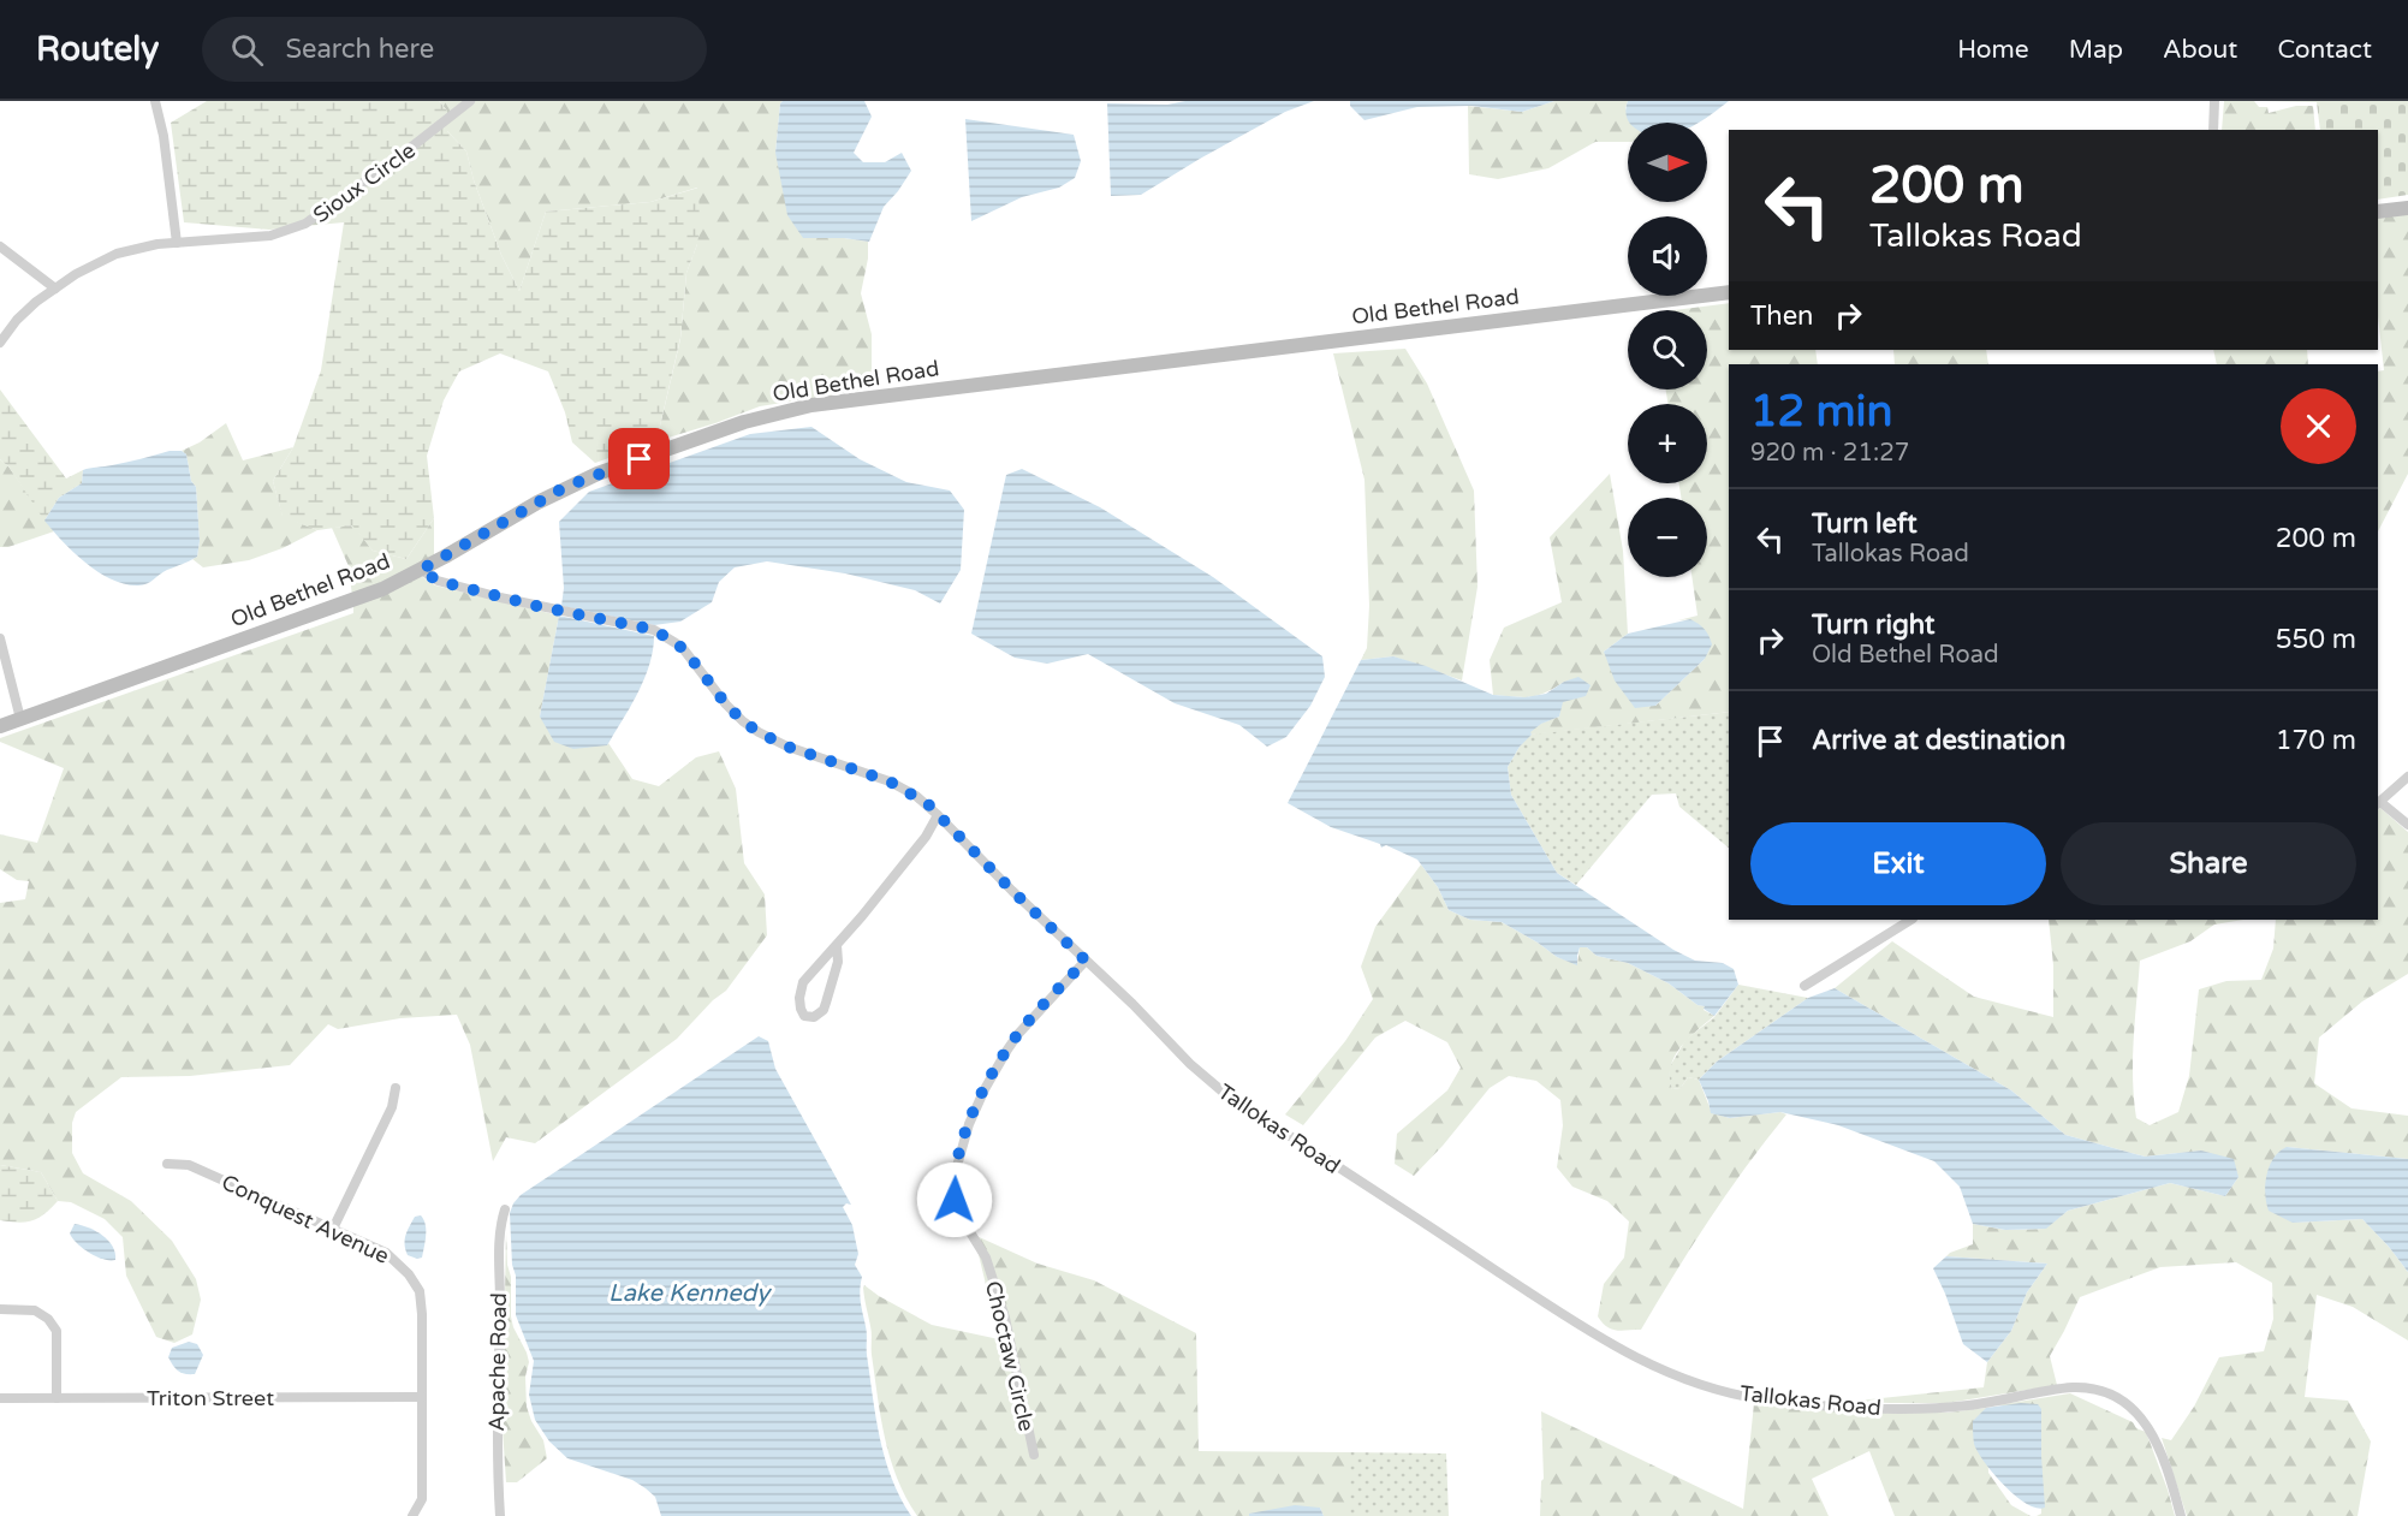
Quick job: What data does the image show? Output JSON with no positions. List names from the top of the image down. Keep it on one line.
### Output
{"streets":{"street":["Sioux Circle","Old Bethel Road","Tallokas Road","Conquest Avenue","Choctaw Circle","Apache Road","Triton Street"]},"crossings":[["Old Bethel Road","Tallokas Road"],["Tallokas Road","Choctaw Circle"],["Conquest Avenue","Triton Street"]],"water":["Lake Kennedy"],"north":"right","page":{"header":"Routely","search":"Search here","nav":["Home","Map","About","Contact"],"map_buttons":["+","−"],"turn":["200 m","Tallokas Road"],"then":"Then","heading":["12 min","920 m · 21:27"],"list":[{"name":"Turn left","note":"Tallokas Road","value":"200 m"},{"name":"Turn right","note":"Old Bethel Road","value":"550 m"},{"name":"Arrive at destination","value":"170 m"}],"buttons":["Exit","Share"]}}
